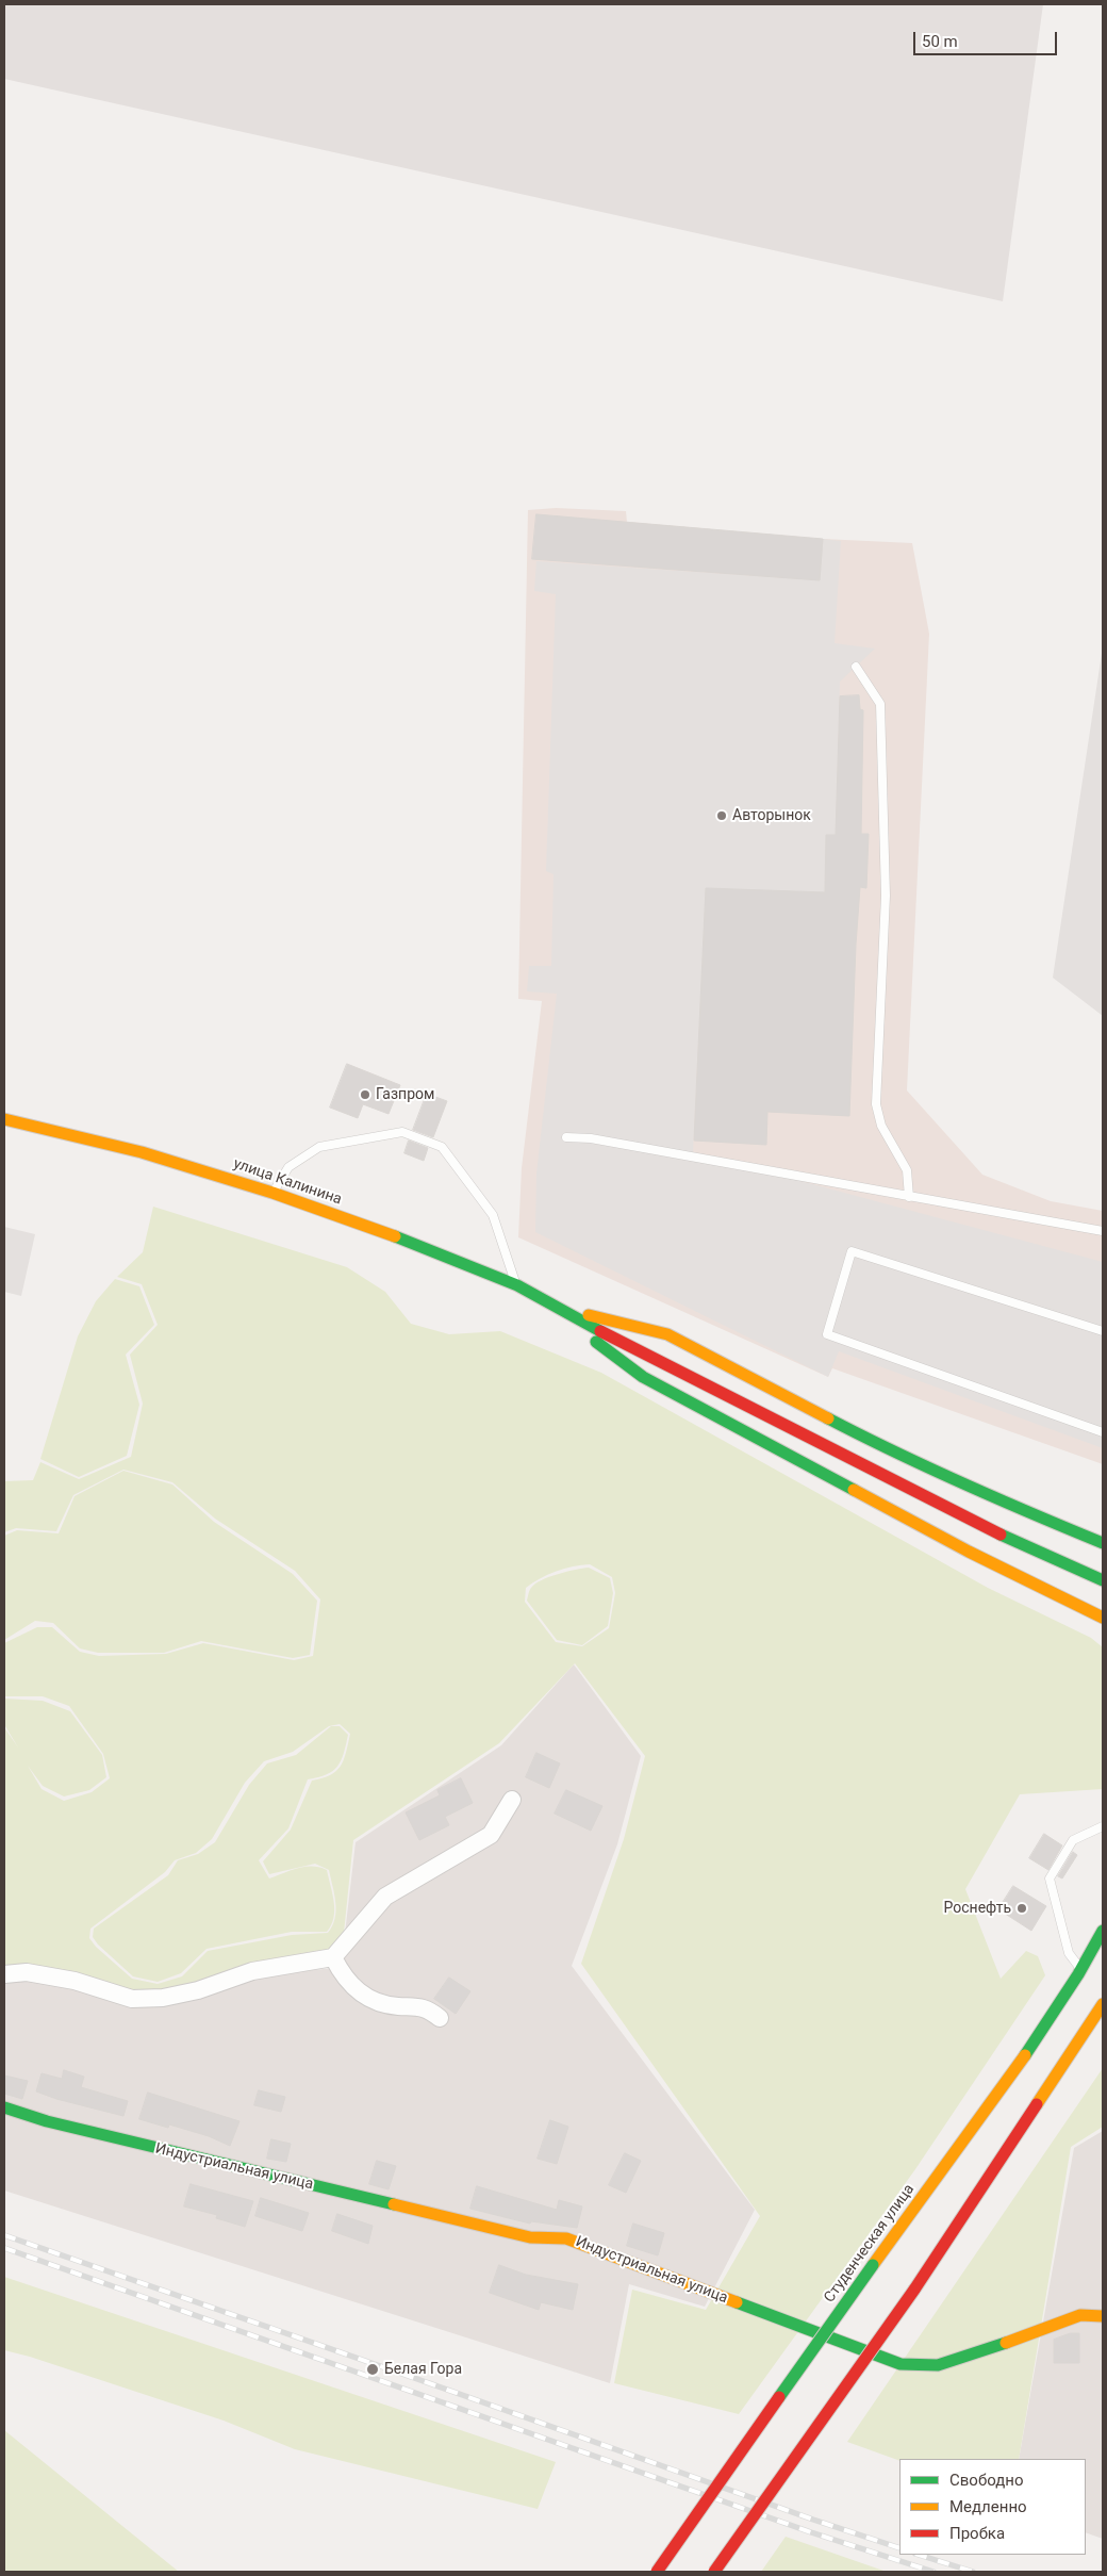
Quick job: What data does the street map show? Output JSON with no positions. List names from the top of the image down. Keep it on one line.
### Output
{"streets":{"main road":["улица Калинина","Индустриальная улица","Студенческая улица"]},"places":["Авторынок","Газпром","Роснефть","Белая Гора"],"legend":["Свободно","Медленно","Пробка"],"scale_bar":"50 m"}
